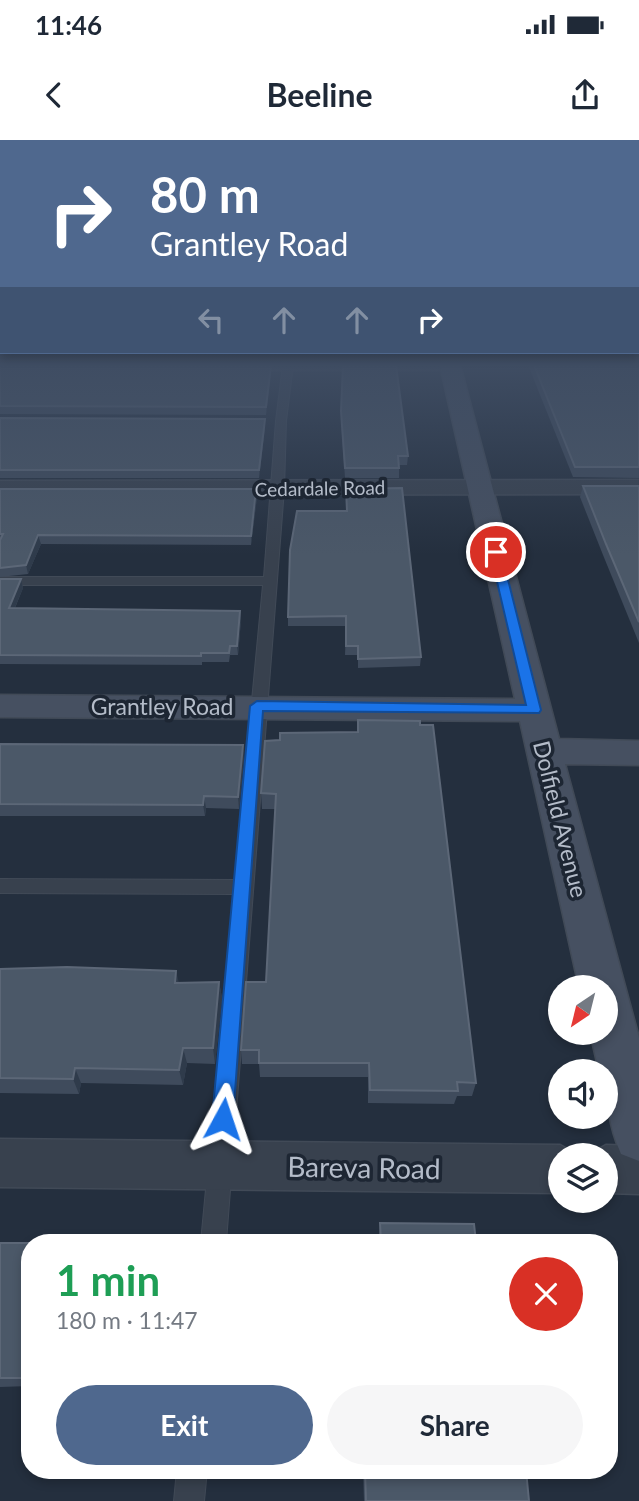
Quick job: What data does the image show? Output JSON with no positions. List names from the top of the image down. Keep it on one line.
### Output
{"streets":{"street":["Cedardale Road","Grantley Road","Dolfield Avenue","Bareva Road"]},"crossings":[["Cedardale Road","Dolfield Avenue"],["Grantley Road","Dolfield Avenue"]],"north":"bottom left","page":{"status":"11:46","header":"Beeline","turn":["80 m","Grantley Road"],"heading":["1 min","180 m · 11:47"],"buttons":["Exit","Share"]}}
